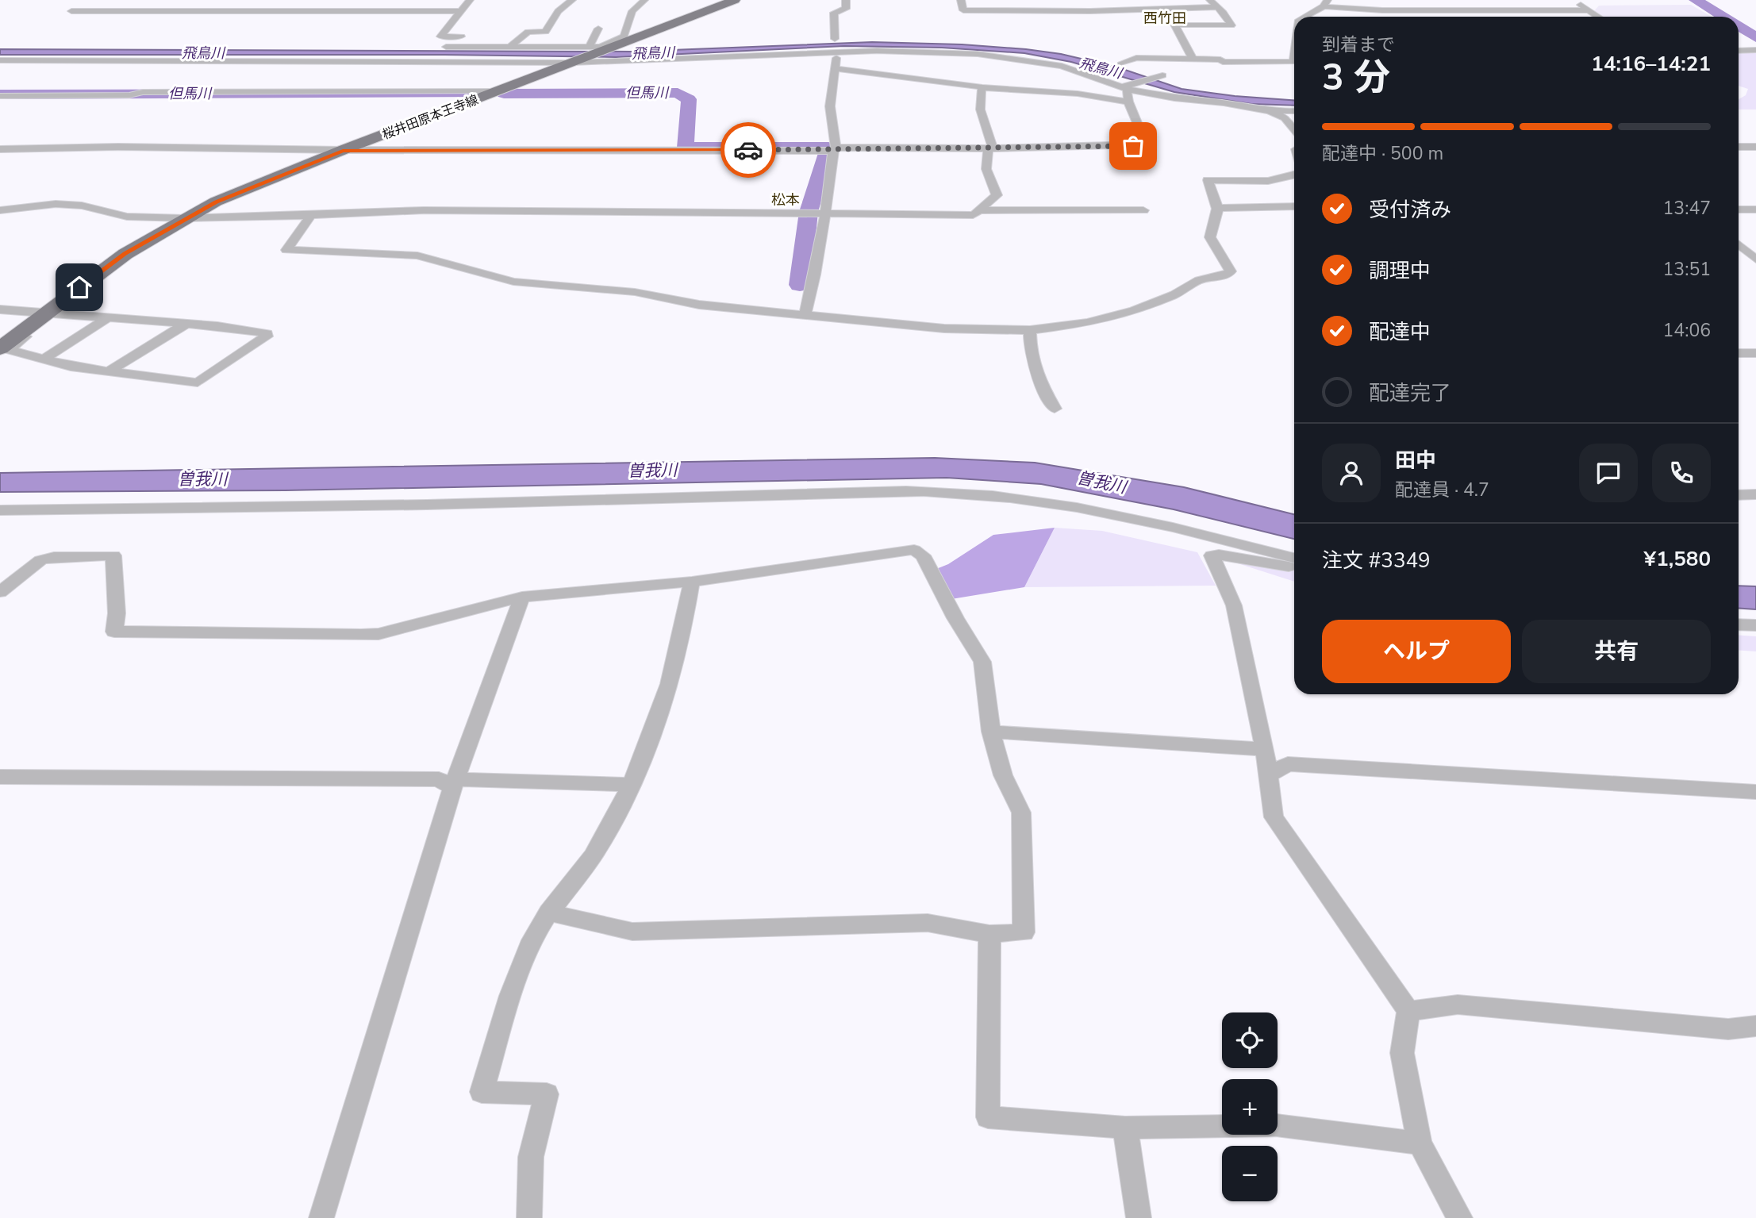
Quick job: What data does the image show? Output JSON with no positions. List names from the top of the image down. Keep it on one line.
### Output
{"streets":{"main road":["桜井田原本王寺線"]},"districts":["西竹田","松本"],"water":["飛鳥川","但馬川","曽我川"],"page":{"heading":["3 分","到着まで","14:16–14:21"],"panel":["田中","配達員 · 4.7","注文 #3349","¥1,580"],"bar":"配達中 · 500 m","list":[["受付済み","13:47"],["調理中","13:51"],["配達中","14:06"],"配達完了"],"buttons":["ヘルプ","共有"],"map_buttons":["+","−"]}}
